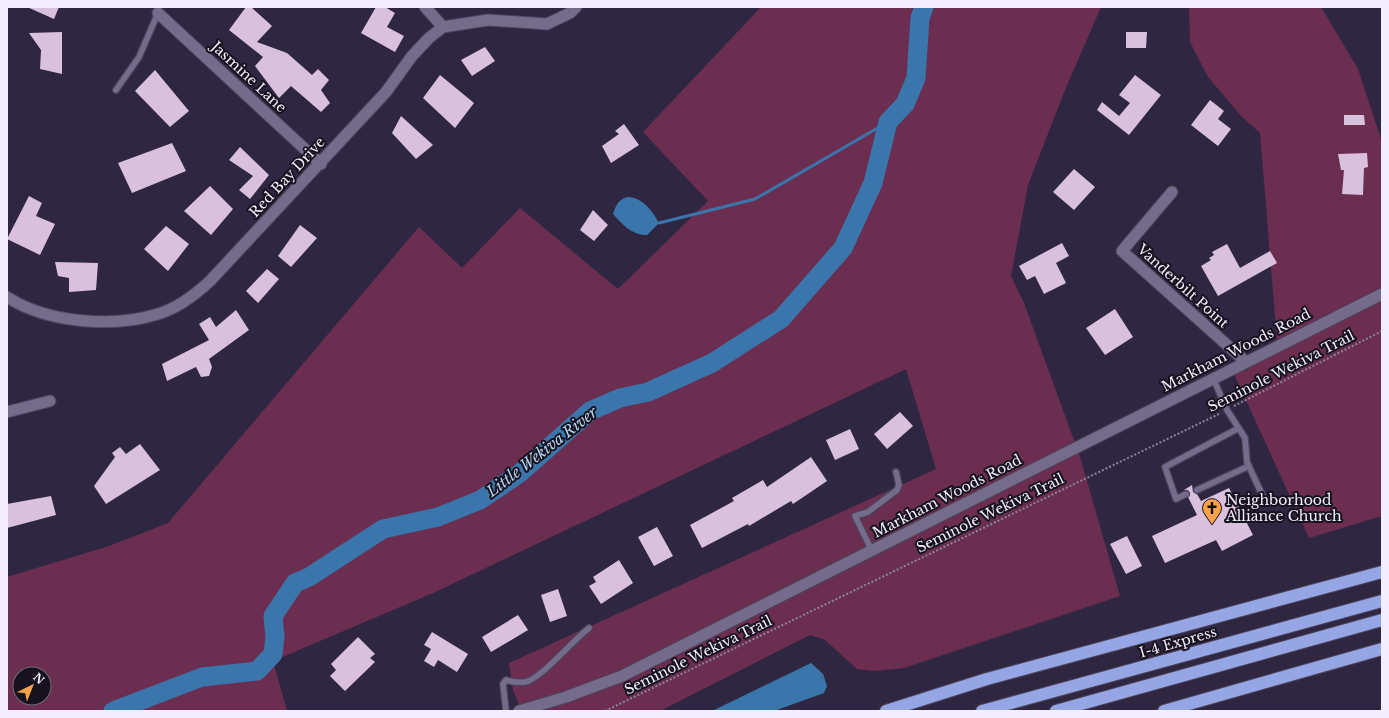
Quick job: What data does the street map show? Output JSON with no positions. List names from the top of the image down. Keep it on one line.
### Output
{"streets":{"highway":["I-4 Express"],"street":["Jasmine Lane","Red Bay Drive","Vanderbilt Point","Markham Woods Road"],"path":["Seminole Wekiva Trail"]},"crossings":[["Jasmine Lane","Red Bay Drive"],["Vanderbilt Point","Markham Woods Road"]],"water":["Little Wekiva River"],"places":{"church":["Neighborhood Alliance Church"]},"north":"top right"}
